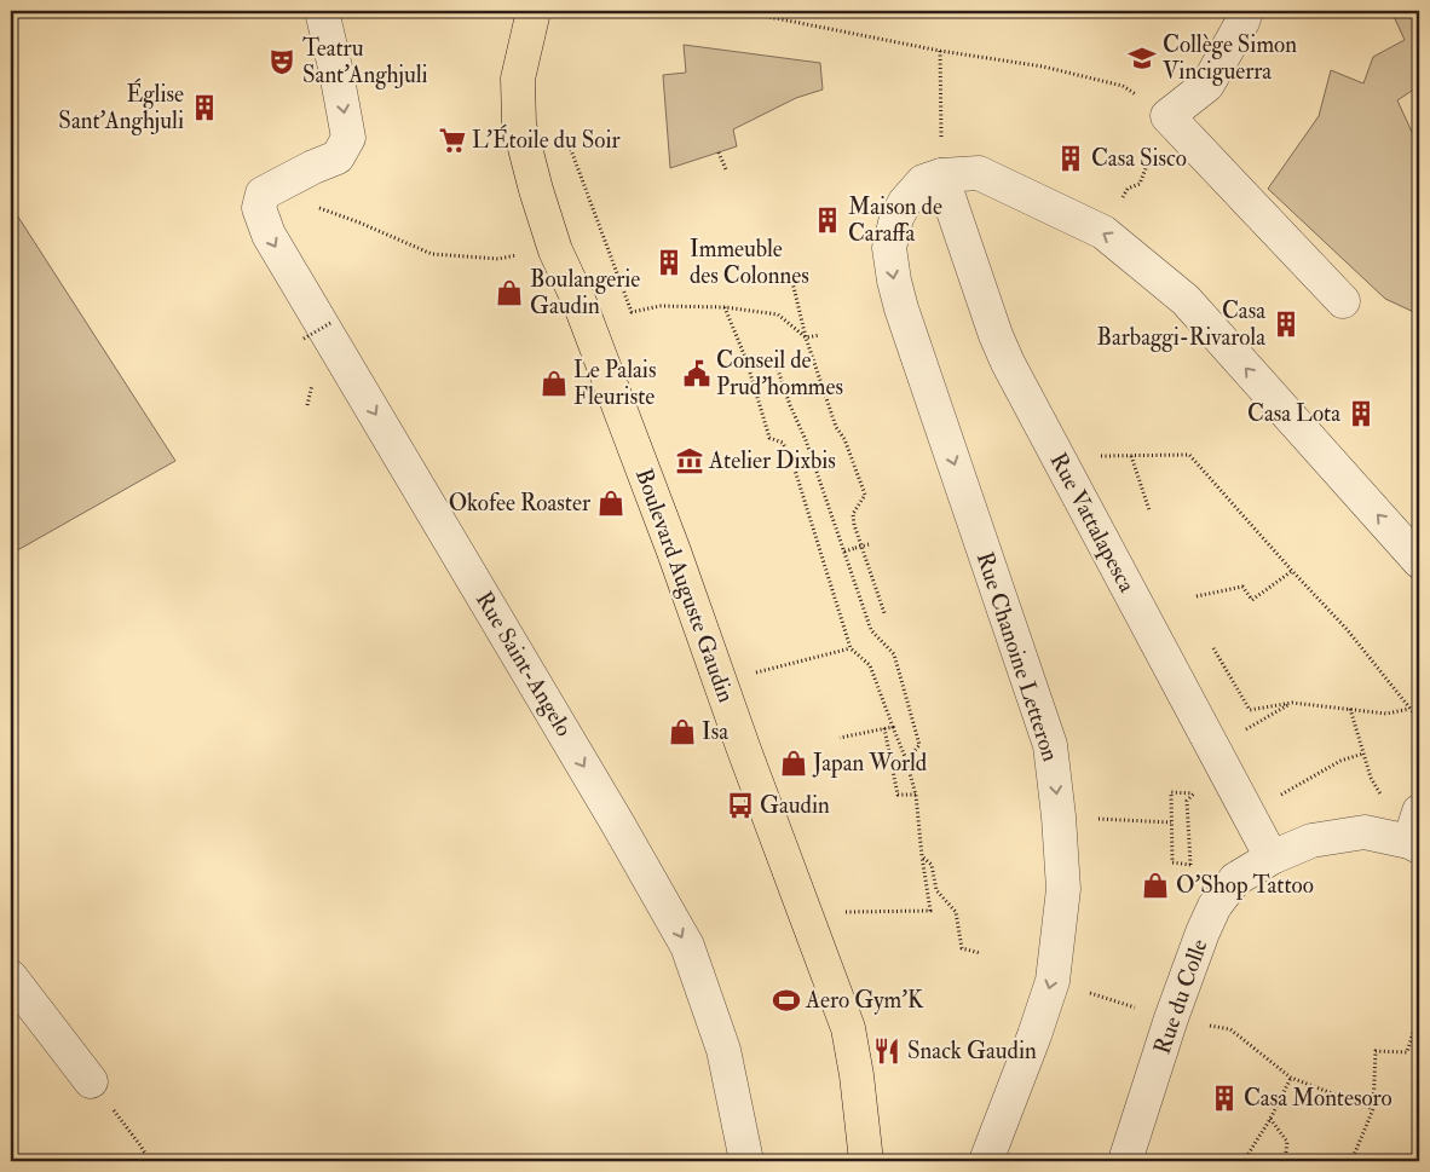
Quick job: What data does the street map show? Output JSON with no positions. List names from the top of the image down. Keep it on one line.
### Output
{"streets":{"main road":["Boulevard Auguste Gaudin"],"street":["Rue Vattalapesca","Rue Chanoine Letteron","Rue Saint-Angelo","Rue du Colle"]},"crossings":[["Rue Vattalapesca","Rue Chanoine Letteron"],["Rue Vattalapesca","Rue du Colle"]],"one_way":["Rue Chanoine Letteron","Rue Saint-Angelo"],"places":{"school or university":["Collège Simon Vinciguerra"],"theatre":["Teatru Sant’Anghjuli"],"building":["Église Sant'Anghjuli","Casa Sisco","Maison de Caraffa","Immeuble des Colonnes","Casa Barbaggi-Rivarola","Casa Lota","Casa Montesoro"],"supermarket":["L'Étoile du Soir"],"shop":["Boulangerie Gaudin","Le Palais Fleuriste","Okofee Roaster","Isa","Japan World","O'Shop Tattoo"],"public building":["Conseil de Prud'hommes"],"museum":["Atelier Dixbis"],"bus stop":["Gaudin"],"sports":["Aero Gym'K"],"restaurant":["Snack Gaudin"]}}
